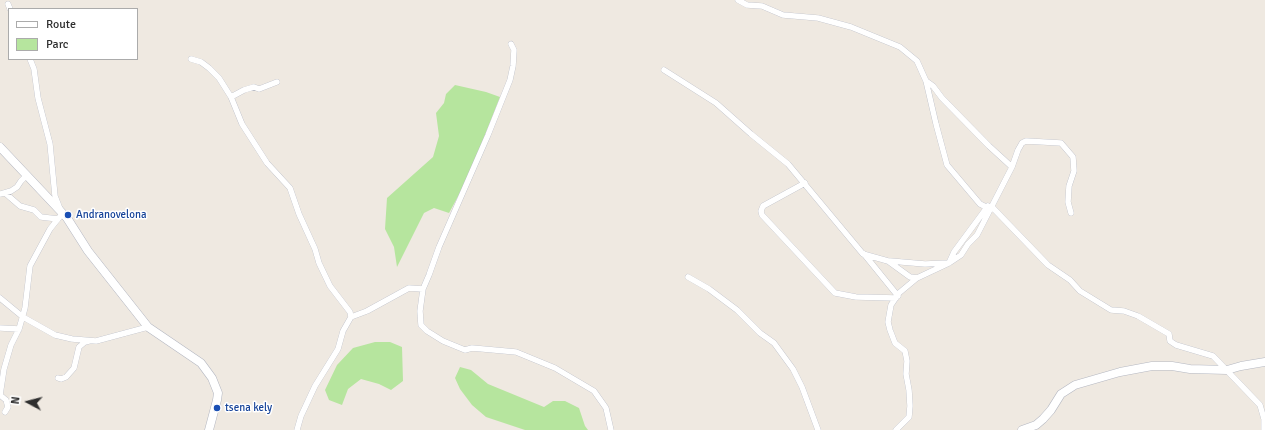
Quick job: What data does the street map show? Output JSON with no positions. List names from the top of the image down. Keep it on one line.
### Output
{"places":["Andranovelona","tsena kely"],"legend":["Route","Parc"],"north":"left"}
